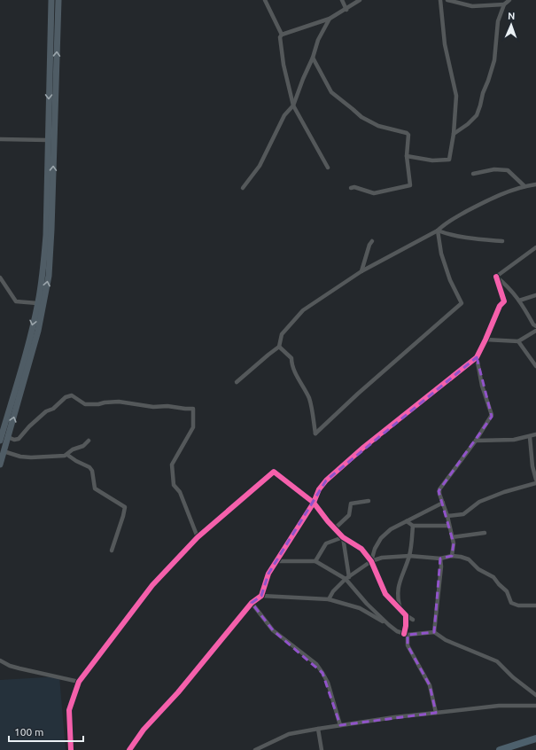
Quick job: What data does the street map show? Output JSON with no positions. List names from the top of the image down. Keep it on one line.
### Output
{"scale_bar":"100 m","north":"top"}
